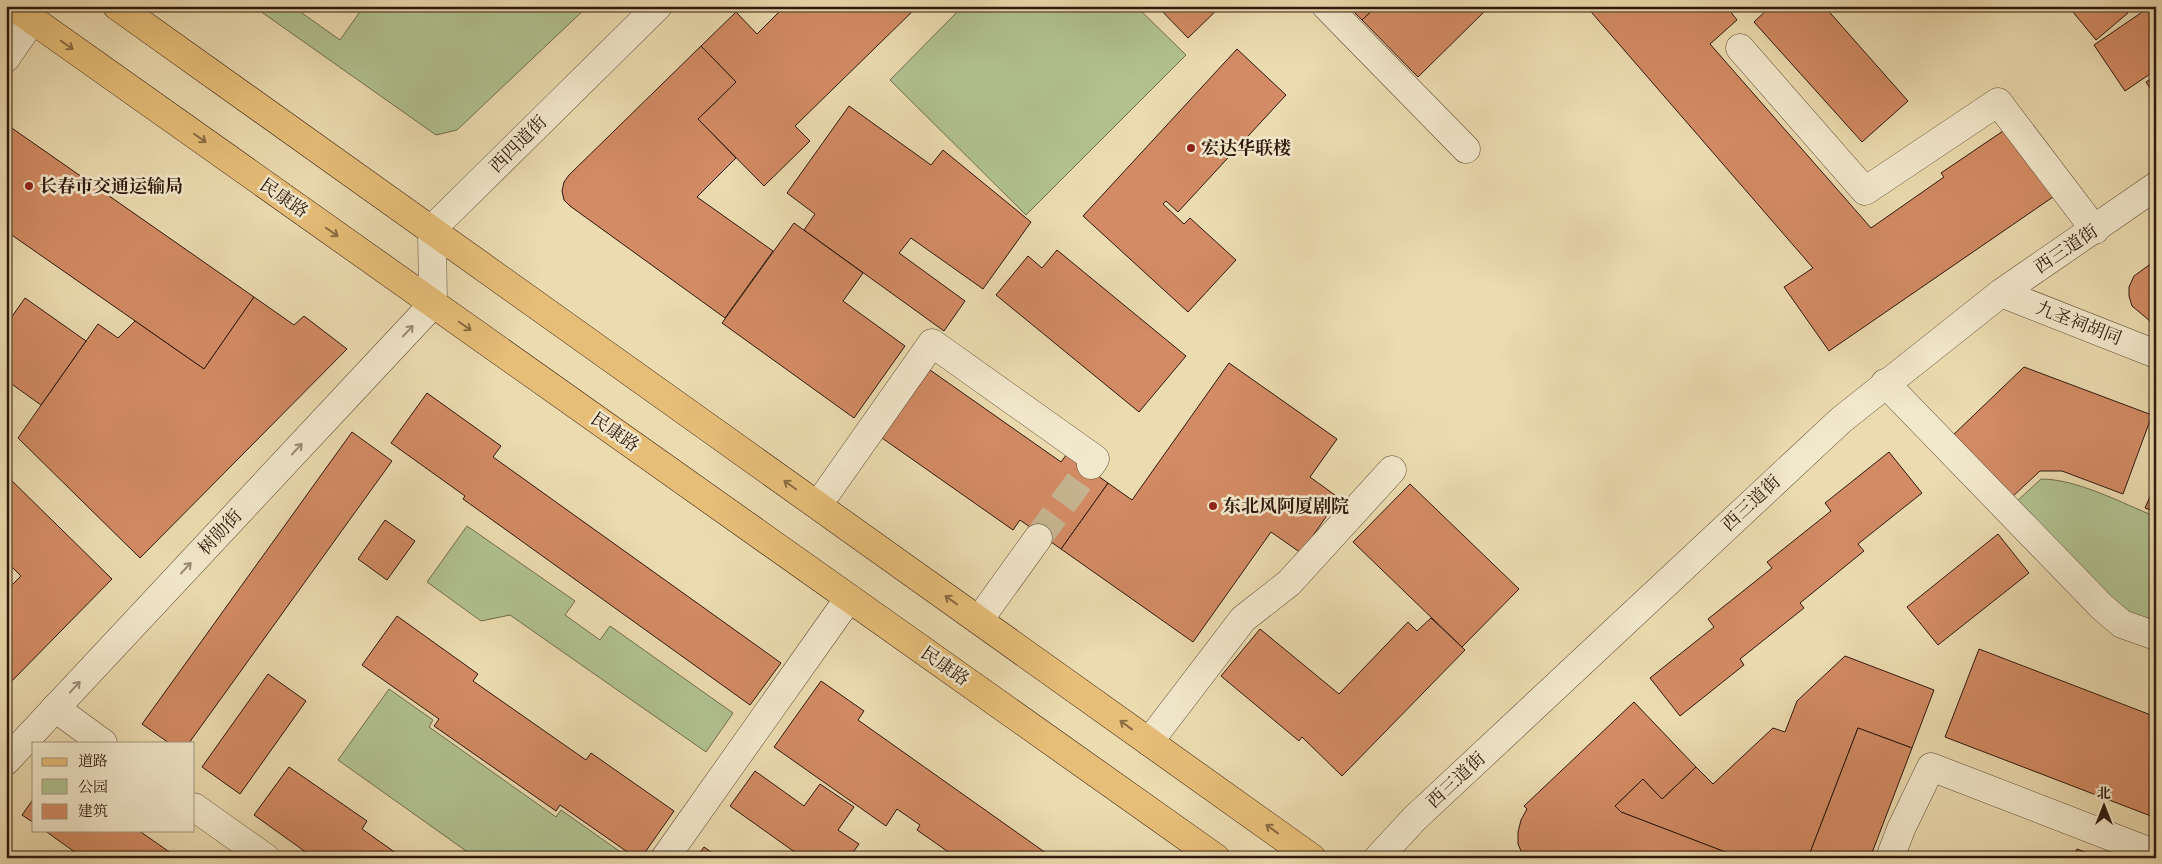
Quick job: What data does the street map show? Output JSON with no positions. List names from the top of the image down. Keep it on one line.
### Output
{"streets":{"main road":["民康路"],"street":["西四道街","西三道街","九圣祠胡同","树勋街"]},"crossings":[["民康路","树勋街"],["西三道街","九圣祠胡同"]],"one_way":["树勋街"],"places":["宏达华联楼","长春市交通运输局","东北风阿厦剧院"],"legend":["道路","公园","建筑"],"north":"top"}
